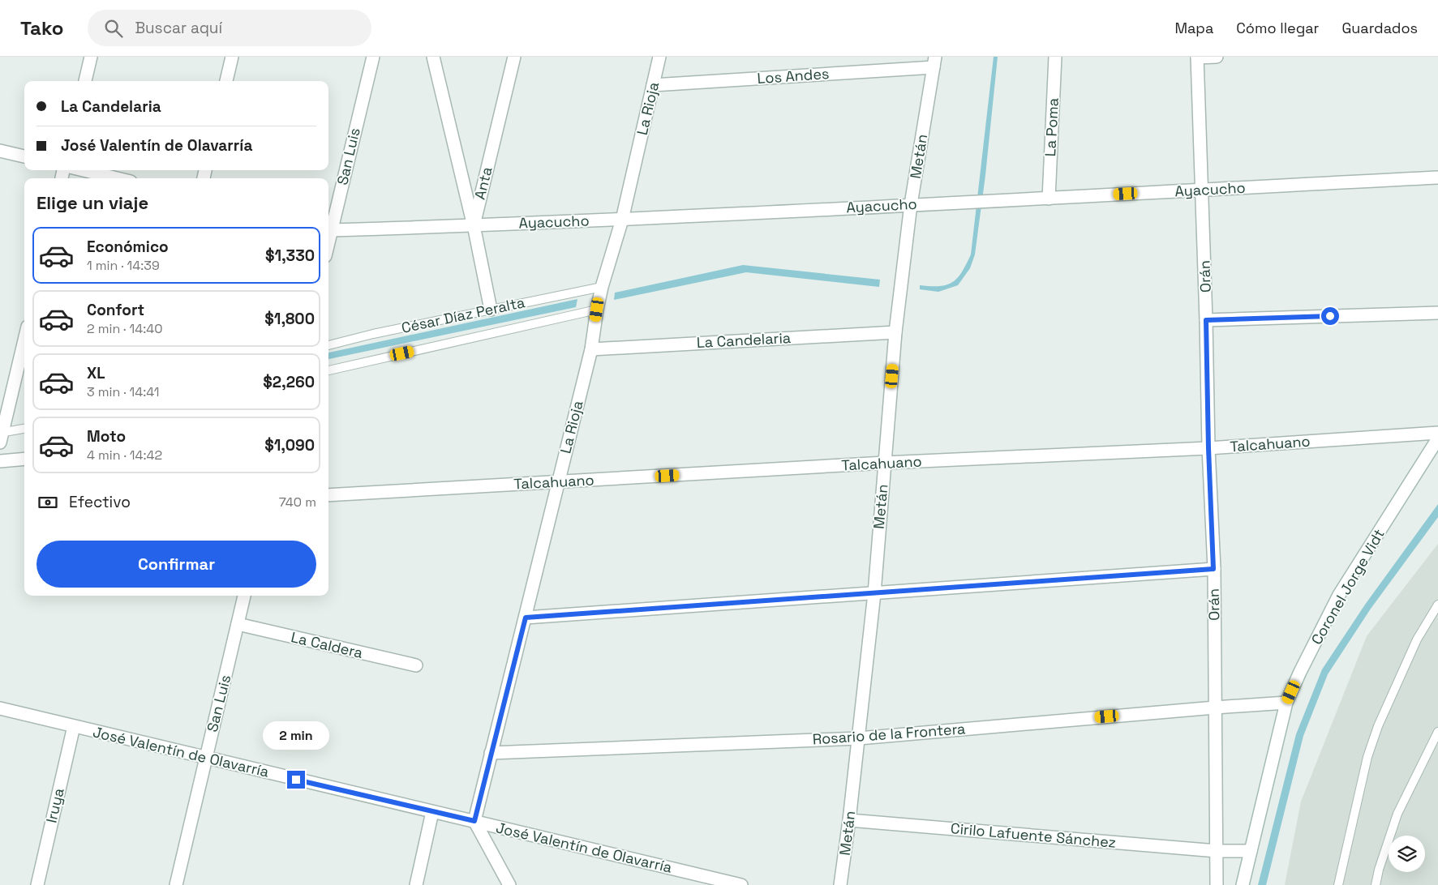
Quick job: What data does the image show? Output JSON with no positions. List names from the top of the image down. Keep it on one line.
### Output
{"streets":{"street":["Los Andes","La Rioja","La Poma","San Luis","Metán","Anta","Ayacucho","Orán","La Candelaria","Talcahuano","Coronel Jorge Vidt","La Caldera","Rosario de la Frontera","José Valentín de Olavarría","Iruya","Cirilo Lafuente Sánchez"],"lane":["César Díaz Peralta"]},"crossings":[["Los Andes","La Rioja"],["Los Andes","Metán"],["La Rioja","Ayacucho"],["La Rioja","César Díaz Peralta"],["La Rioja","La Candelaria"],["La Rioja","Talcahuano"],["La Rioja","Rosario de la Frontera"],["La Rioja","José Valentín de Olavarría"],["La Poma","Ayacucho"],["San Luis","Ayacucho"],["San Luis","La Caldera"],["San Luis","José Valentín de Olavarría"],["Metán","Ayacucho"],["Metán","La Candelaria"],["Metán","Talcahuano"],["Metán","Rosario de la Frontera"],["Metán","Cirilo Lafuente Sánchez"],["Anta","Ayacucho"],["Anta","César Díaz Peralta"],["Ayacucho","Orán"],["Orán","Talcahuano"],["Orán","Rosario de la Frontera"],["Orán","Cirilo Lafuente Sánchez"],["Coronel Jorge Vidt","Rosario de la Frontera"],["Coronel Jorge Vidt","Cirilo Lafuente Sánchez"],["José Valentín de Olavarría","Iruya"]],"page":{"header":"Tako","search":"Buscar aquí","nav":["Mapa","Cómo llegar","Guardados"],"banner":["La Candelaria","José Valentín de Olavarría"],"heading":"Elige un viaje","list":[{"name":"Económico","note":"1 min · 14:39","value":"$1,330"},{"name":"Confort","note":"2 min · 14:40","value":"$1,800"},{"name":"XL","note":"3 min · 14:41","value":"$2,260"},{"name":"Moto","note":"4 min · 14:42","value":"$1,090"}],"pay":["Efectivo","740 m"],"buttons":"Confirmar","bubble":"2 min"}}
